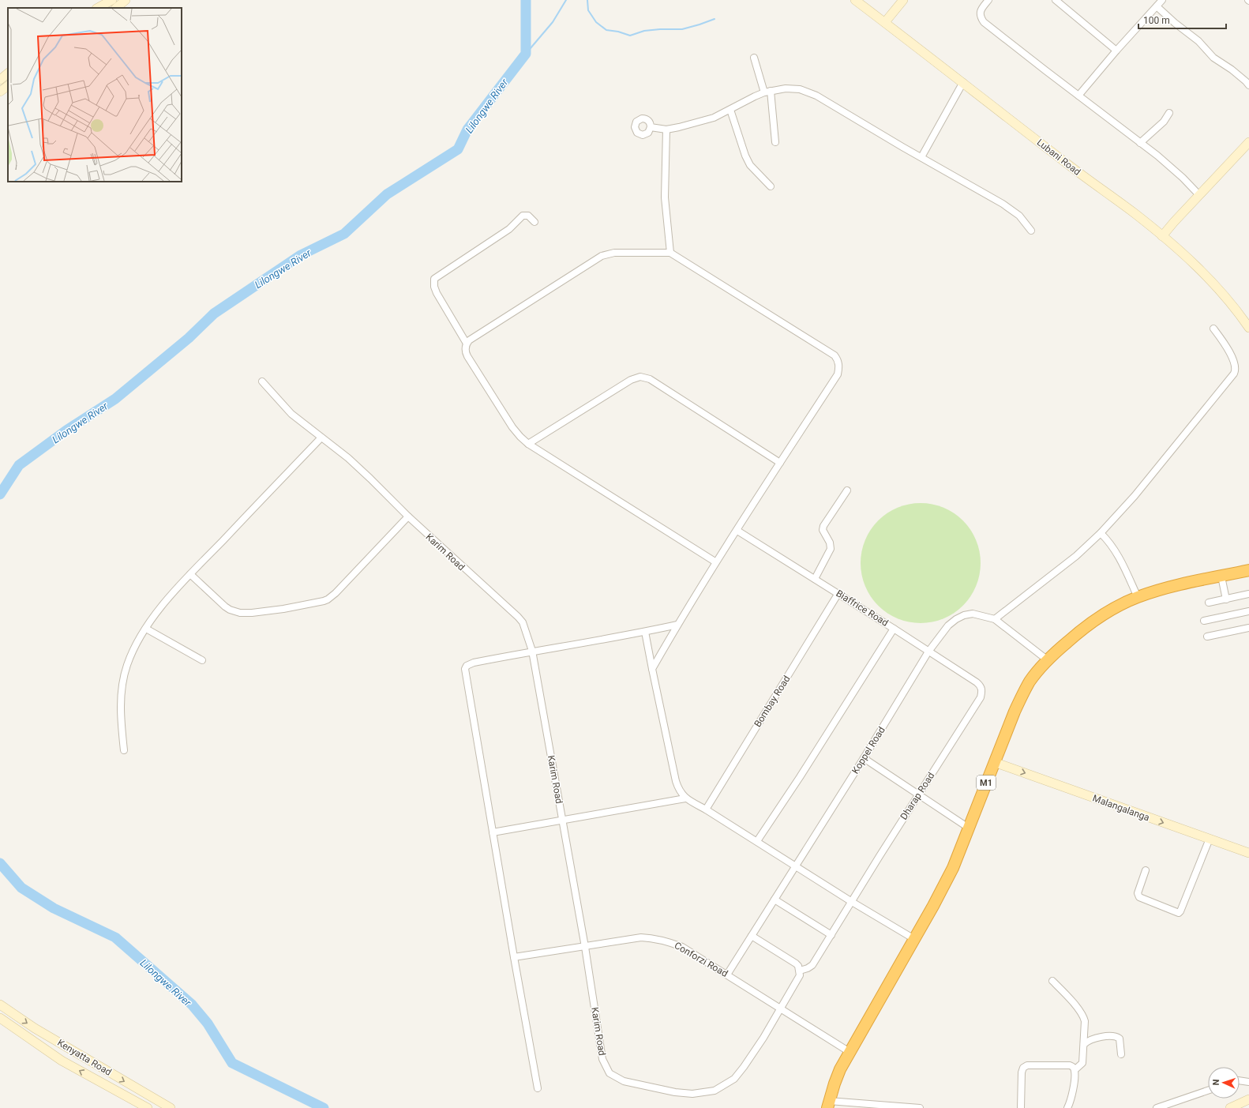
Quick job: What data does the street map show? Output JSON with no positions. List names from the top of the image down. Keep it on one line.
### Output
{"streets":{"highway":["M1"],"street":["Lubani Road","Karim Road","Biaffrice Road","Bombay Road","Koppel Road","Dharap Road","Malangalanga","Conforzi Road","Kenyatta Road"]},"crossings":[["Karim Road","Dharap Road"],["Karim Road","Conforzi Road"],["Biaffrice Road","Bombay Road"],["Biaffrice Road","Koppel Road"],["Biaffrice Road","Dharap Road"],["Koppel Road","M1"],["Koppel Road","Conforzi Road"],["M1","Malangalanga"],["M1","Conforzi Road"]],"one_way":["Malangalanga"],"water":["Lilongwe River"],"scale_bar":"100 m","north":"left"}
